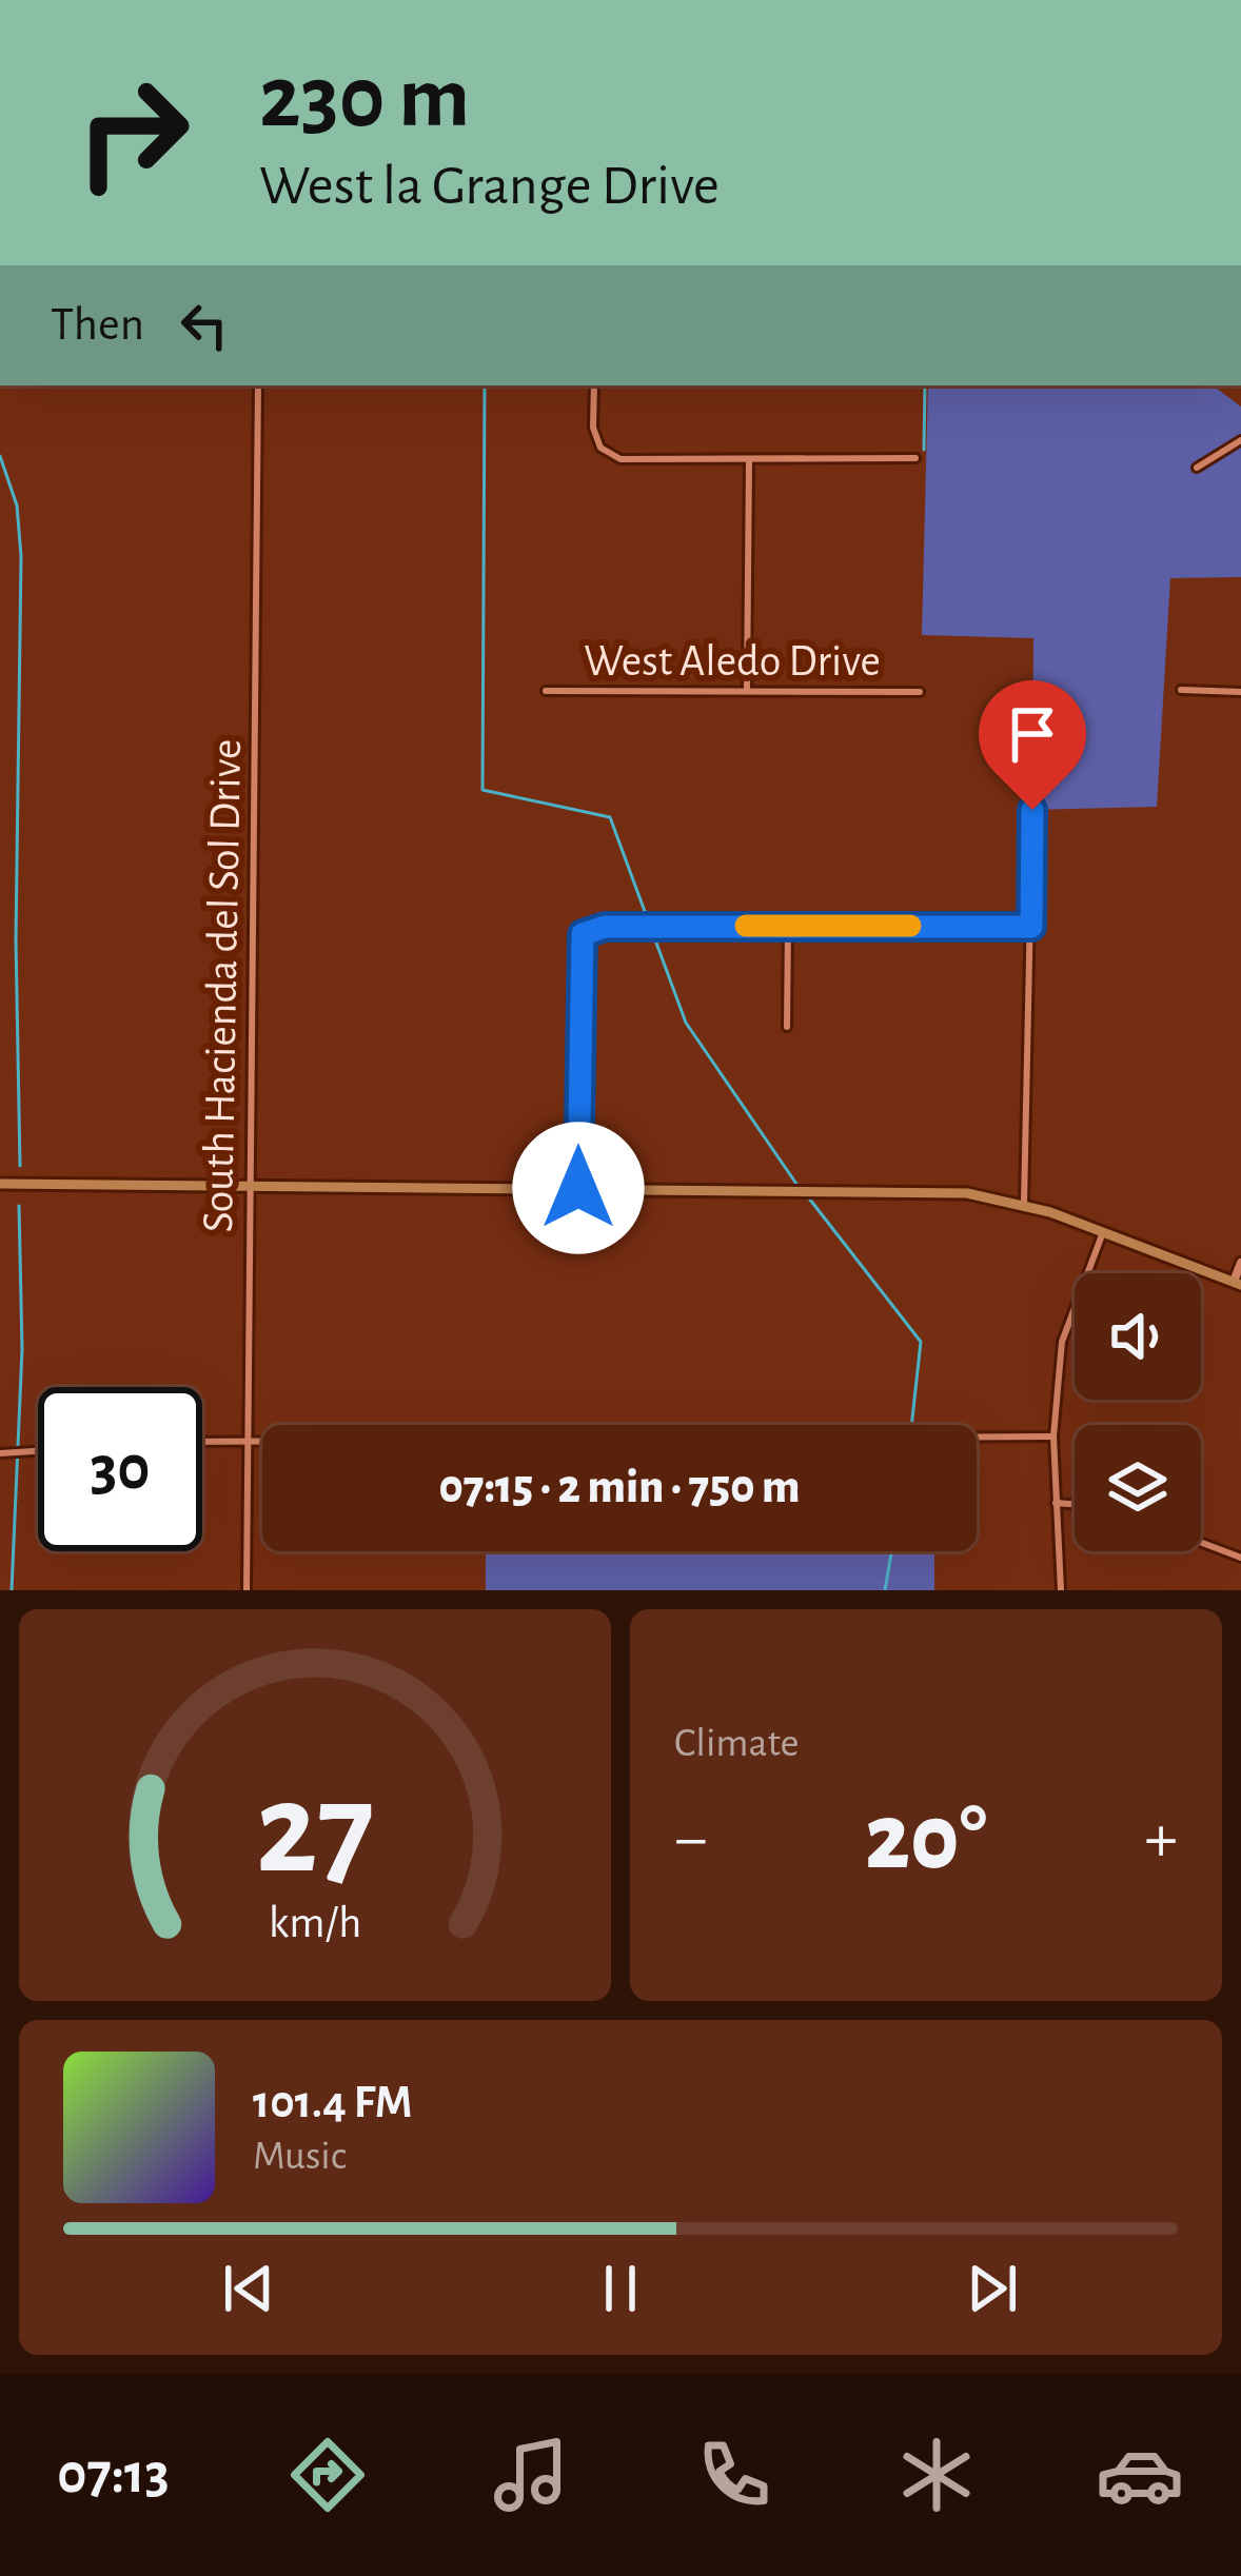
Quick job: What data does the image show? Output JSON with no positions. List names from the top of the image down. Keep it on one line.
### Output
{"streets":{"street":["West Aledo Drive","South Hacienda del Sol Drive"]},"page":{"turn":["230 m","West la Grange Drive"],"then":"Then","limit":"30","trip":"07:15 · 2 min · 750 m","tile":"Climate","heat":["−","20°","+"],"song":["101.4 FM","Music"],"tabs":"07:13","gauge":["27","km/h"]}}
